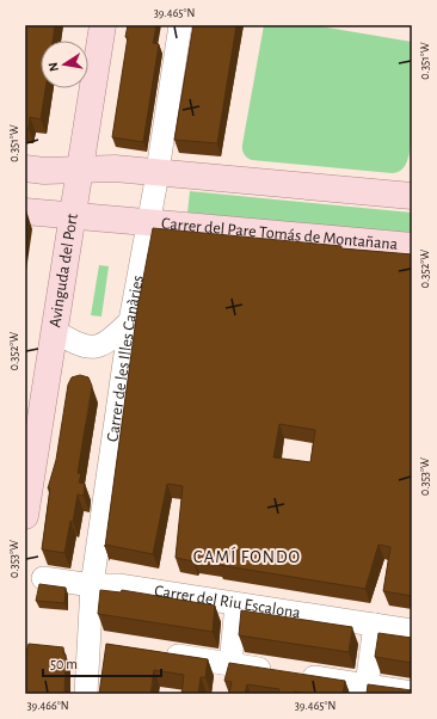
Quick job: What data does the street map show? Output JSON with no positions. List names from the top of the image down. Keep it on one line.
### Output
{"streets":{"main road":["Carrer del Pare Tomás de Montañana","Avinguda del Port"],"street":["Carrer de les Illes Canàries","Carrer del Riu Escalona"]},"crossings":[["Carrer del Pare Tomás de Montañana","Avinguda del Port"],["Carrer del Pare Tomás de Montañana","Carrer de les Illes Canàries"],["Carrer de les Illes Canàries","Carrer del Riu Escalona"]],"districts":["CAMÍ FONDO"],"scale_bar":"50 m","north":"left","coordinates":["39.465°N","0.351°W","0.352°W","0.353°W","39.466°N"]}
